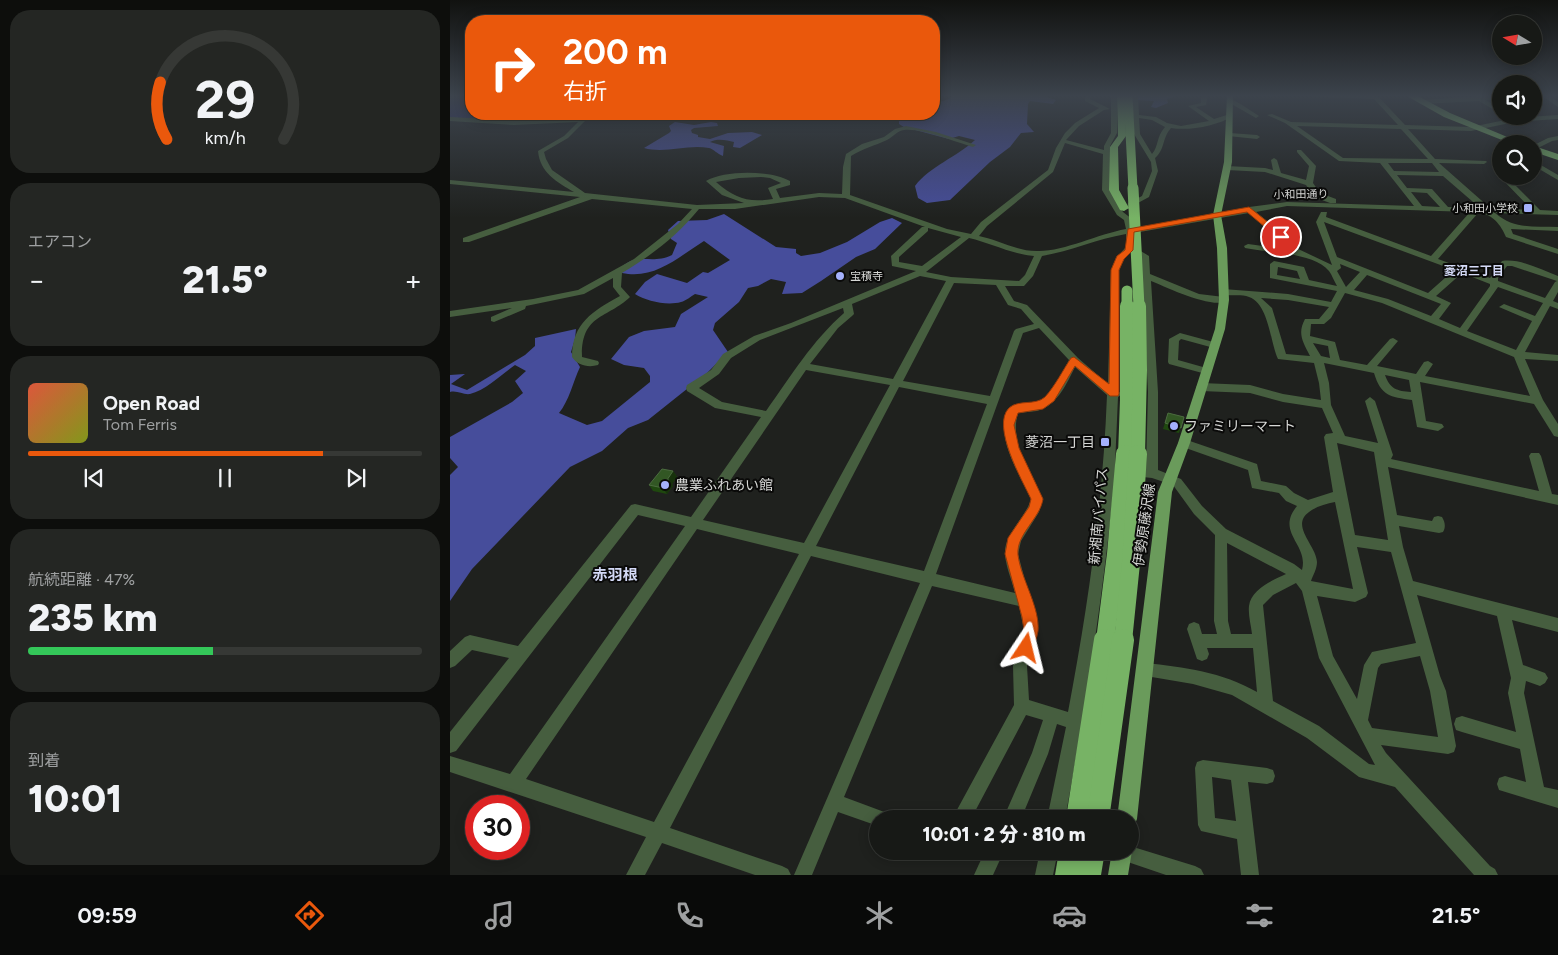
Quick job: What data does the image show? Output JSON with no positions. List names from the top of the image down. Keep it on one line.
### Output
{"streets":{"highway":["新湘南バイパス"],"main road":["伊勢原藤沢線"],"street":["小和田通り"]},"crossings":[["小和田通り","伊勢原藤沢線"]],"districts":["菱沼三丁目","赤羽根"],"places":{"transit":["小和田小学校","菱沼一丁目"],"other":["宝積寺","ファミリーマート","農業ふれあい館"]},"north":"left","page":{"turn":["200 m","右折"],"tile":["エアコン",["航続距離 · 47%","235 km"],["到着","10:01"]],"heat":["−","21.5°","+"],"song":["Open Road","Tom Ferris"],"limit":"30","trip":"10:01 · 2 分 · 810 m","tabs":["09:59","21.5°"],"gauge":["29","km/h"]}}
